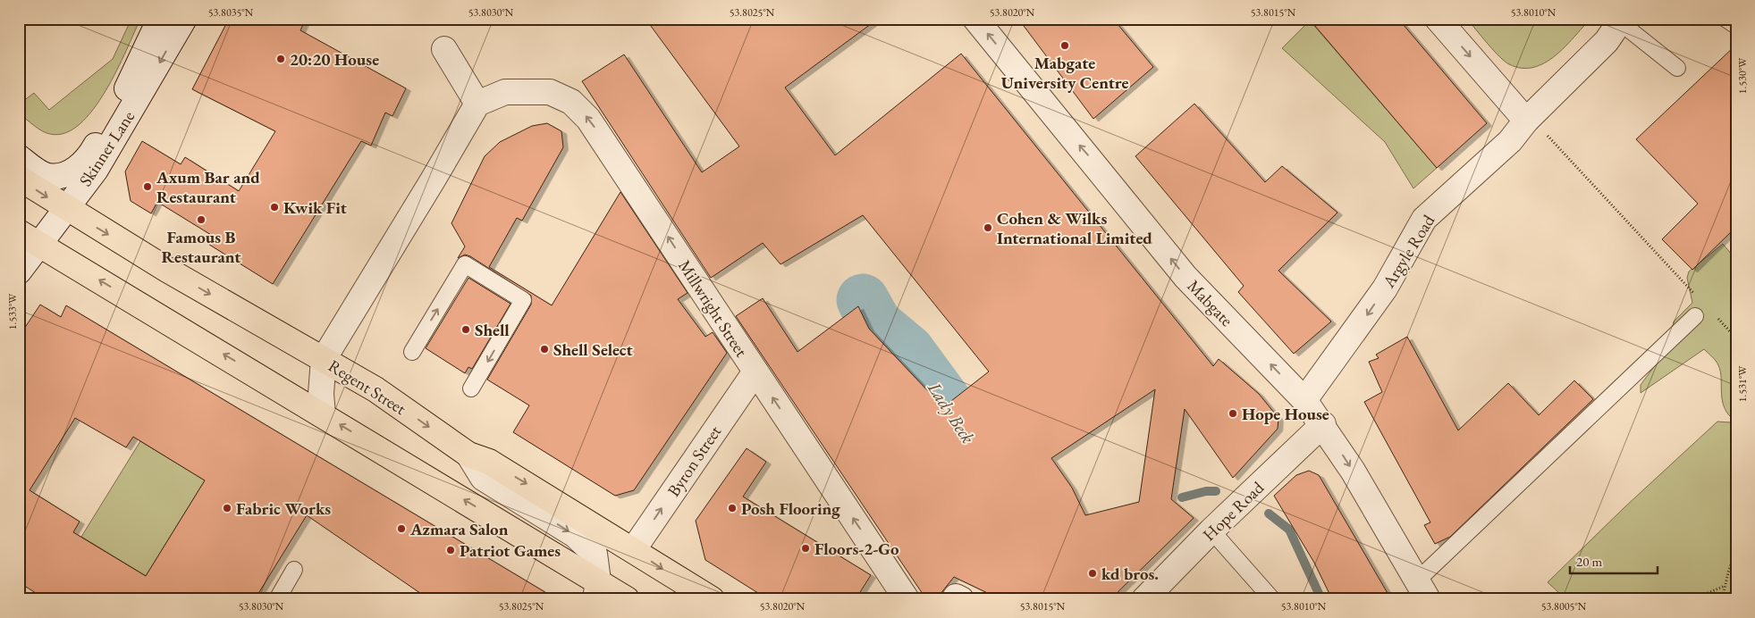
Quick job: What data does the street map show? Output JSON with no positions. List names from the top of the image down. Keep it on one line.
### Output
{"streets":{"highway":["Regent Street"],"street":["Skinner Lane","Argyle Road","Mabgate","Millwright Street","Byron Street","Hope Road"]},"crossings":[["Skinner Lane","Regent Street"],["Argyle Road","Mabgate"],["Mabgate","Hope Road"],["Millwright Street","Byron Street"],["Regent Street","Byron Street"]],"one_way":["Skinner Lane","Argyle Road","Millwright Street","Byron Street"],"water":["Lady Beck"],"places":["Mabgate University Centre","20:20 House","Axum Bar and Restaurant","Kwik Fit","Famous B Restaurant","Cohen & Wilks International Limited","Shell","Shell Select","Hope House","Fabric Works","Posh Flooring","Azmara Salon","Floors-2-Go","Patriot Games","kd bros."],"scale_bar":"20 m","coordinates":["53.8035°N","53.8030°N","53.8025°N","53.8020°N","53.8015°N","53.8010°N","1.530°W","1.533°W","1.531°W","53.8005°N"]}
